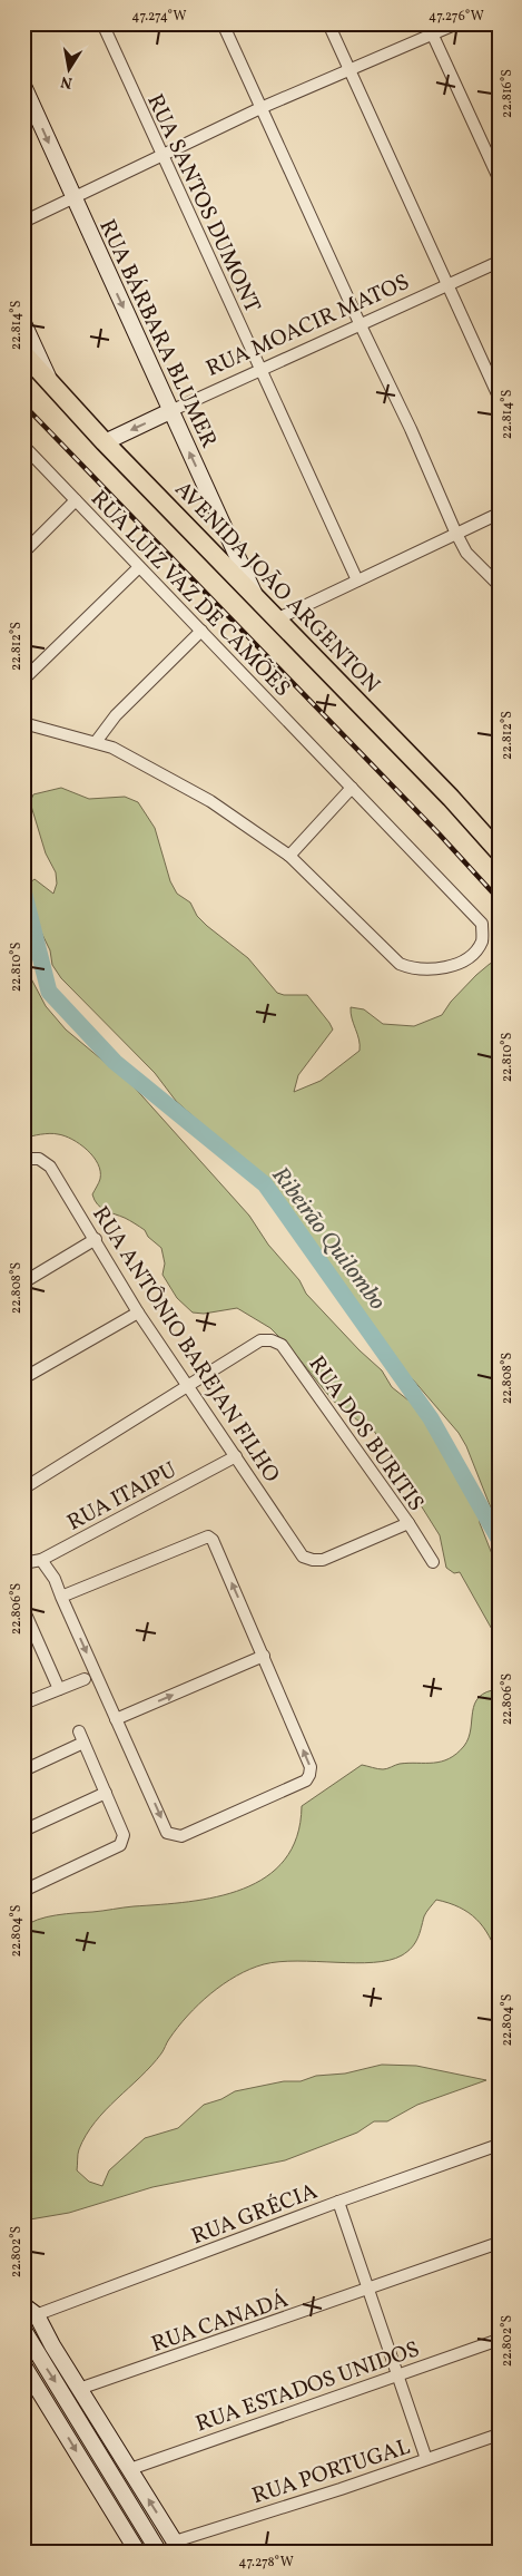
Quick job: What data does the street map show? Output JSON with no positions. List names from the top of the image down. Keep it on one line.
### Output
{"streets":{"main road":["RUA MOACIR MATOS","RUA BÁRBARA BLUMER","AVENIDA JOÃO ARGENTON"],"street":["RUA SANTOS DUMONT","RUA LUIZ VAZ DE CAMÕES","RUA ANTÔNIO BAREJAN FILHO","RUA DOS BURITIS","RUA ITAIPU","RUA GRÉCIA","RUA CANADÁ","RUA ESTADOS UNIDOS","RUA PORTUGAL"]},"crossings":[["RUA SANTOS DUMONT","RUA MOACIR MATOS"],["RUA MOACIR MATOS","RUA BÁRBARA BLUMER"],["RUA MOACIR MATOS","AVENIDA JOÃO ARGENTON"],["RUA BÁRBARA BLUMER","AVENIDA JOÃO ARGENTON"],["RUA ANTÔNIO BAREJAN FILHO","RUA DOS BURITIS"],["RUA ANTÔNIO BAREJAN FILHO","RUA ITAIPU"]],"water":["Ribeirão Quilombo"],"north":"bottom","coordinates":["47.274°W","47.276°W","22.816°S","22.814°S","22.812°S","22.810°S","22.808°S","22.806°S","22.804°S","22.802°S","47.278°W"]}
